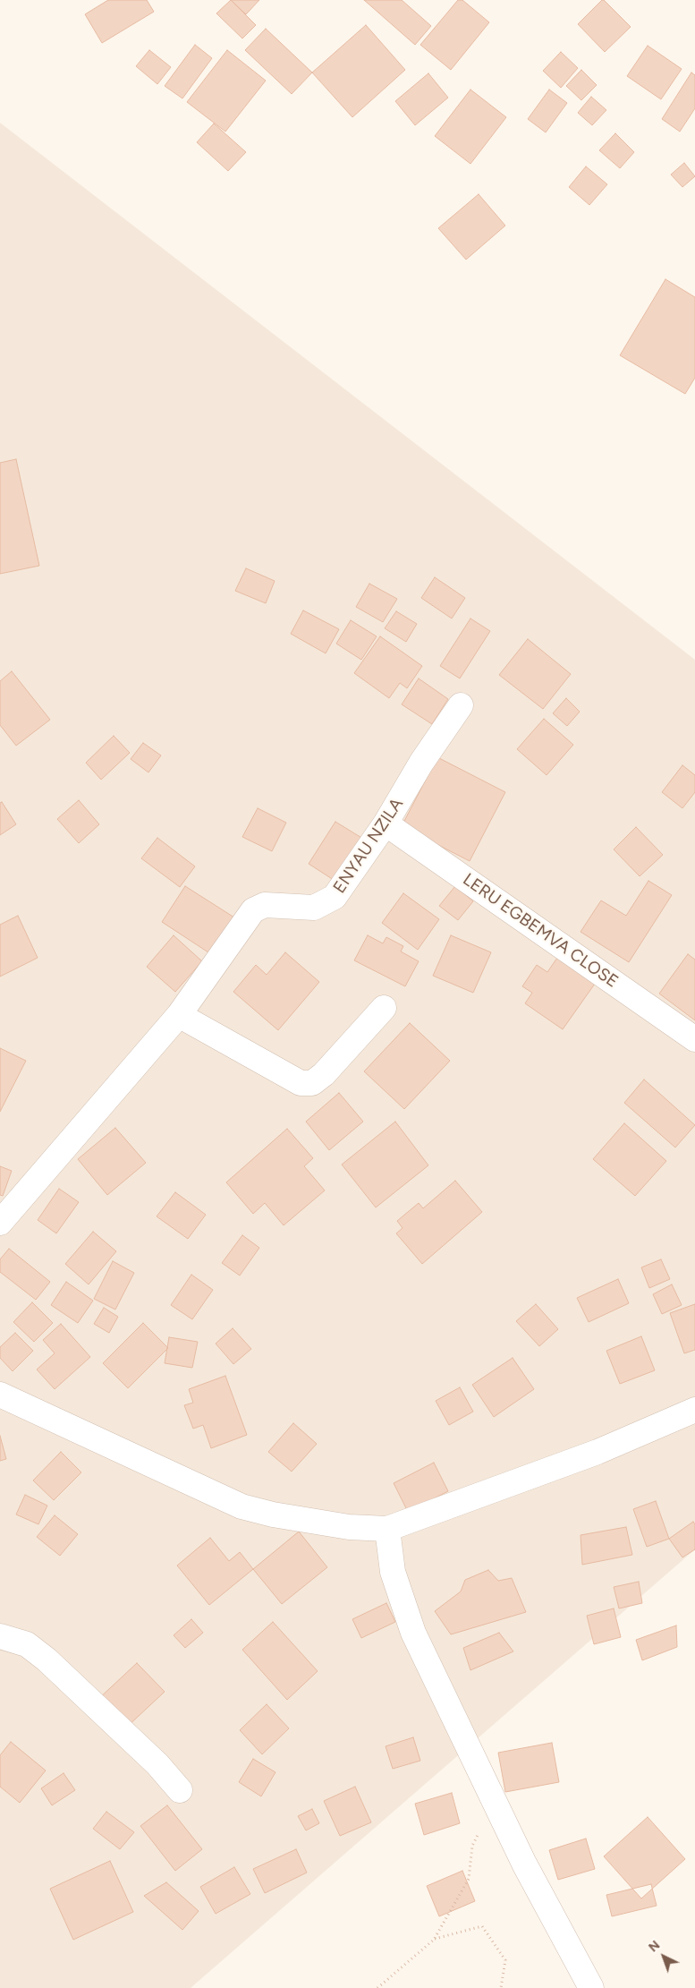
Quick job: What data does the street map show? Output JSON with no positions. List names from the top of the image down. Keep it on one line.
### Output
{"streets":{"street":["ENYAU NZILA","LERU EGBEMVA CLOSE"]},"crossings":[["ENYAU NZILA","LERU EGBEMVA CLOSE"]],"north":"top left"}
